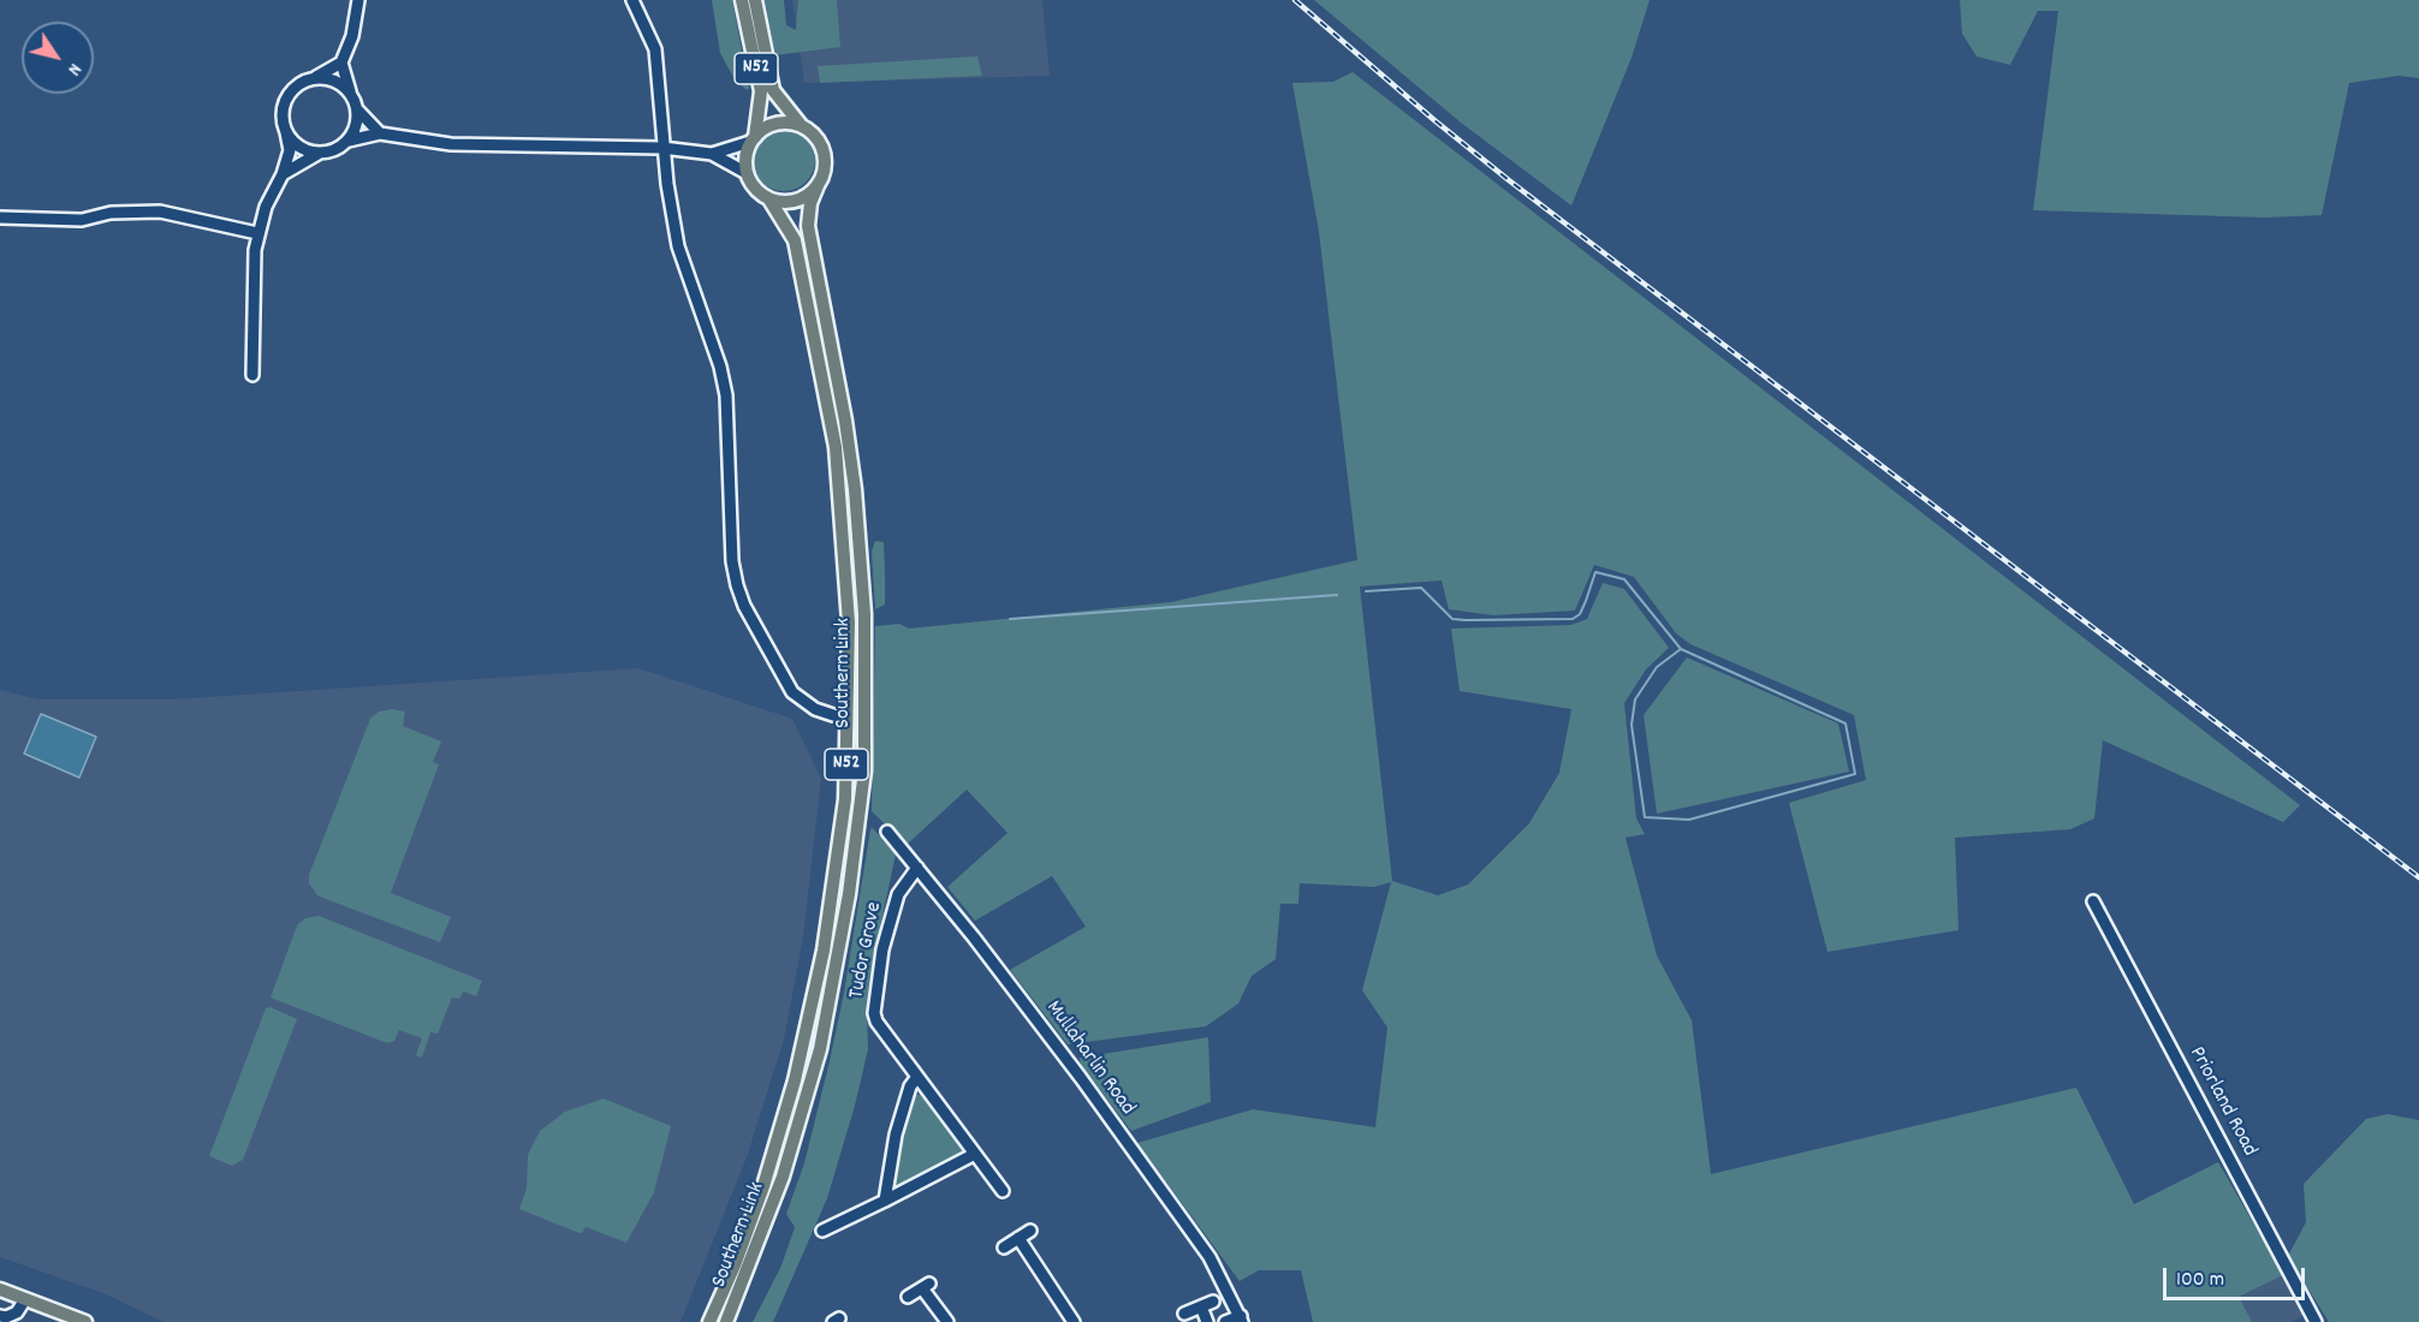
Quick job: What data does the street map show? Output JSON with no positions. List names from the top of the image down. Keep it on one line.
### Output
{"streets":{"main road":["N52","Southern Link"],"street":["Tudor Grove","Mullaharlin Road","Priorland Road"]},"crossings":[["N52","Southern Link"],["Tudor Grove","Mullaharlin Road"]],"scale_bar":"100 m","north":"bottom right"}
